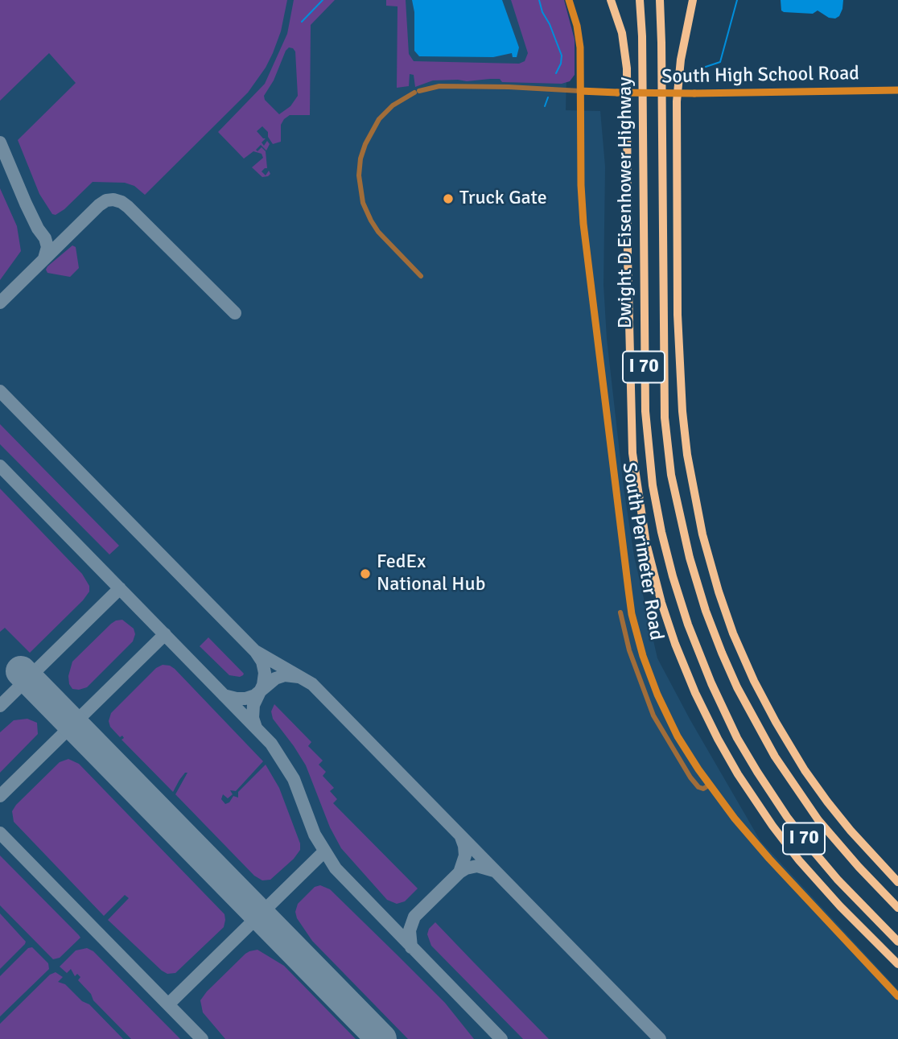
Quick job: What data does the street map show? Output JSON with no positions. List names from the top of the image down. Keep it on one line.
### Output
{"streets":{"highway":["Dwight D Eisenhower Highway","I 70"],"street":["South High School Road","South Perimeter Road"]},"crossings":[["South High School Road","South Perimeter Road"]],"places":["Truck Gate","FedEx National Hub"]}
